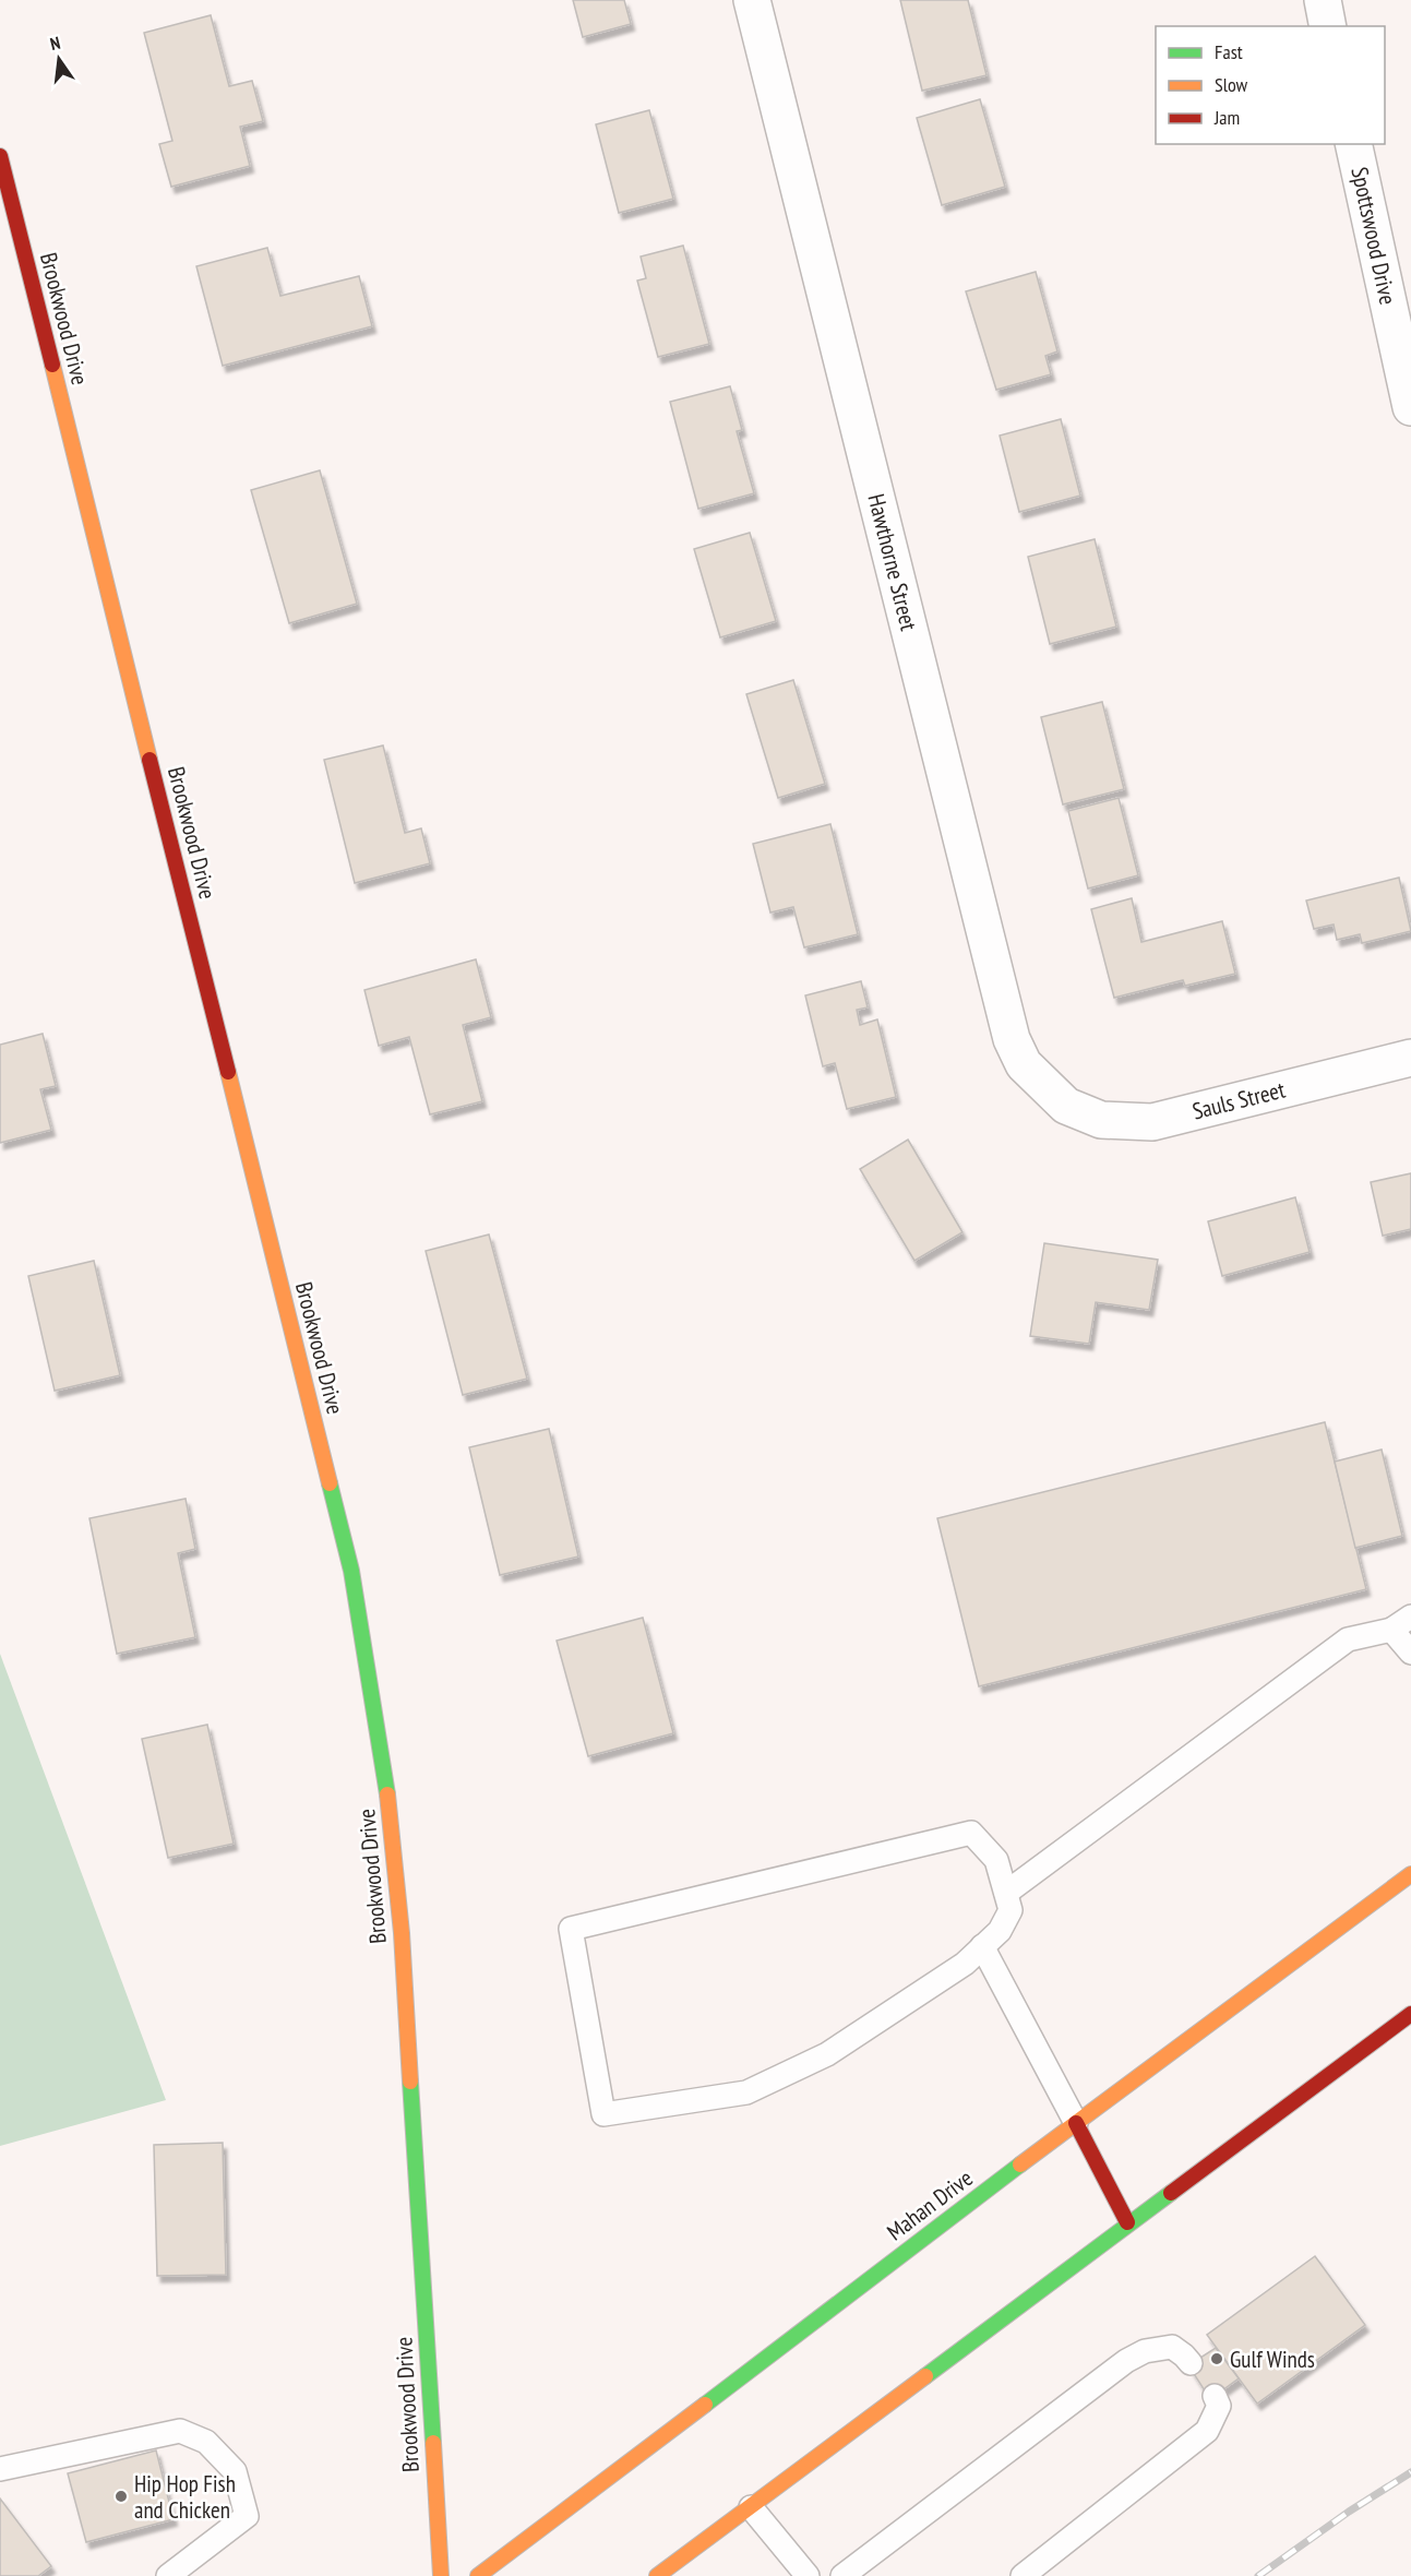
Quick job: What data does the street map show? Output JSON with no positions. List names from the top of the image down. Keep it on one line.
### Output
{"streets":{"street":["Spottswood Drive","Brookwood Drive","Hawthorne Street","Sauls Street","Mahan Drive"]},"crossings":[["Hawthorne Street","Sauls Street"]],"places":["Gulf Winds","Hip Hop Fish and Chicken"],"legend":["Fast","Slow","Jam"],"north":"top"}
